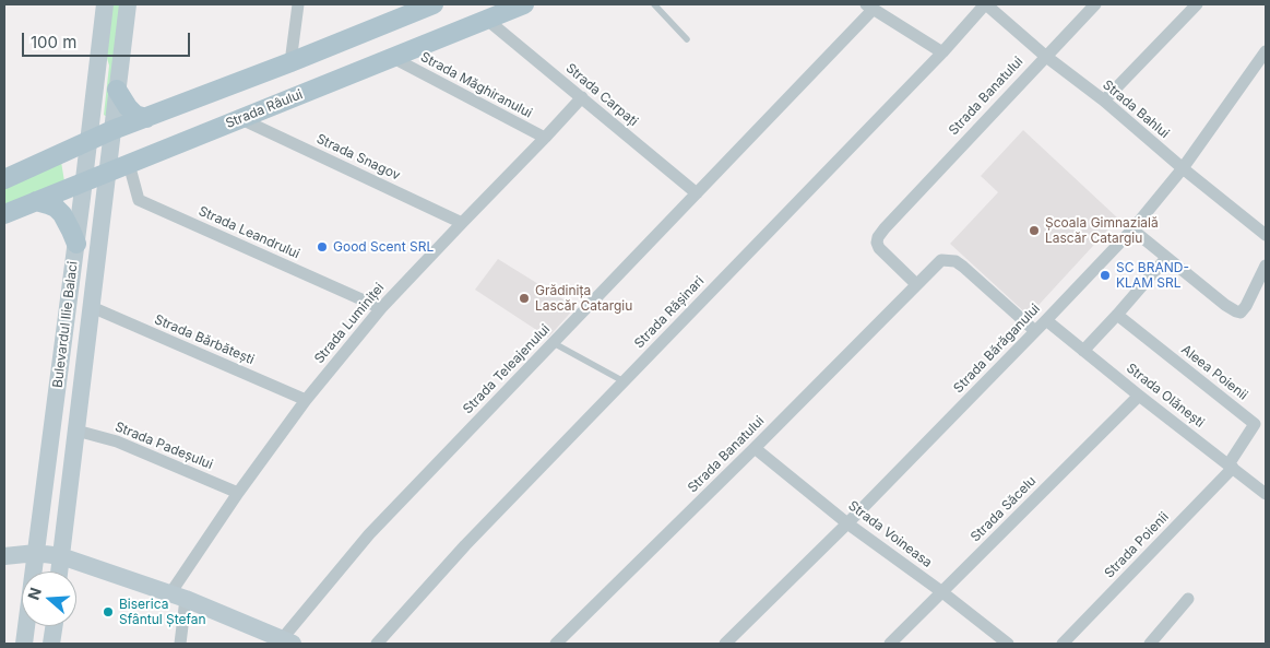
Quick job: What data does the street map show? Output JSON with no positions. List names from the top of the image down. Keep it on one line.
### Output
{"streets":{"main road":["Strada Râului","Bulevardul Ilie Balaci"],"street":["Strada Măghiranului","Strada Carpați","Strada Banatului","Strada Bahlui","Strada Snagov","Strada Leandrului","Strada Rășinari","Strada Luminiței","Strada Bărbătești","Strada Bărăganului","Strada Teleajenului","Aleea Poienii","Strada Olănești","Strada Padeșului","Strada Săcelu","Strada Voineasa","Strada Poienii"]},"crossings":[["Strada Măghiranului","Strada Râului"],["Strada Măghiranului","Strada Luminiței"],["Strada Carpați","Strada Râului"],["Strada Carpați","Strada Luminiței"],["Strada Carpați","Strada Teleajenului"],["Strada Banatului","Strada Bahlui"],["Strada Banatului","Strada Bărăganului"],["Strada Banatului","Strada Voineasa"],["Strada Râului","Strada Snagov"],["Strada Râului","Strada Leandrului"],["Strada Râului","Bulevardul Ilie Balaci"],["Strada Bahlui","Strada Rășinari"],["Strada Bahlui","Strada Bărăganului"],["Strada Snagov","Strada Luminiței"],["Strada Leandrului","Strada Luminiței"],["Strada Luminiței","Strada Bărbătești"],["Strada Luminiței","Strada Padeșului"],["Bulevardul Ilie Balaci","Strada Bărbătești"],["Bulevardul Ilie Balaci","Strada Padeșului"],["Strada Bărăganului","Strada Olănești"],["Strada Bărăganului","Strada Voineasa"],["Aleea Poienii","Strada Olănești"],["Aleea Poienii","Strada Poienii"],["Strada Olănești","Strada Săcelu"],["Strada Olănești","Strada Poienii"],["Strada Săcelu","Strada Voineasa"]],"places":["Școala Gimnazială Lascăr Catargiu","Good Scent SRL","SC BRAND- KLAM SRL","Grădinița Lascăr Catargiu","Biserica Sfântul Ștefan"],"scale_bar":"100 m","north":"left"}
